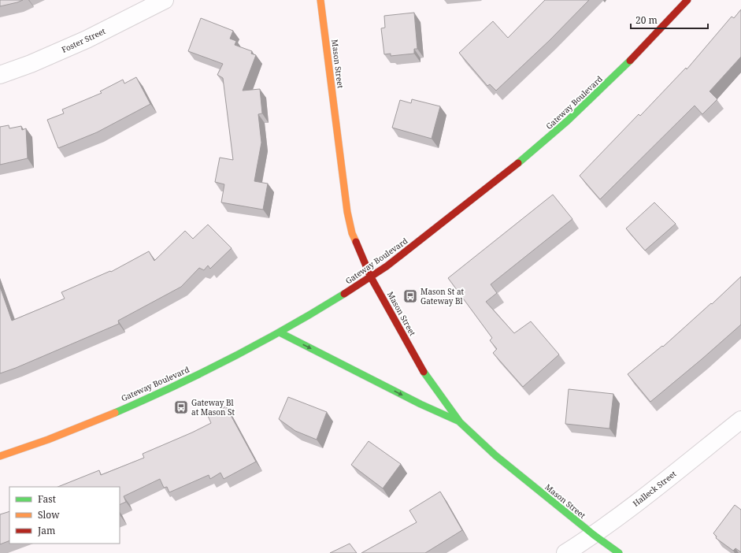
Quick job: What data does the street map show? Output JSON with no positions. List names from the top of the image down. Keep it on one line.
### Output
{"streets":{"street":["Foster Street","Mason Street","Gateway Boulevard","Halleck Street"]},"crossings":[["Mason Street","Gateway Boulevard"],["Mason Street","Halleck Street"]],"places":{"bus stop":["Mason St at Gateway Bl","Gateway Bl at Mason St"]},"legend":["Fast","Slow","Jam"],"scale_bar":"20 m"}
